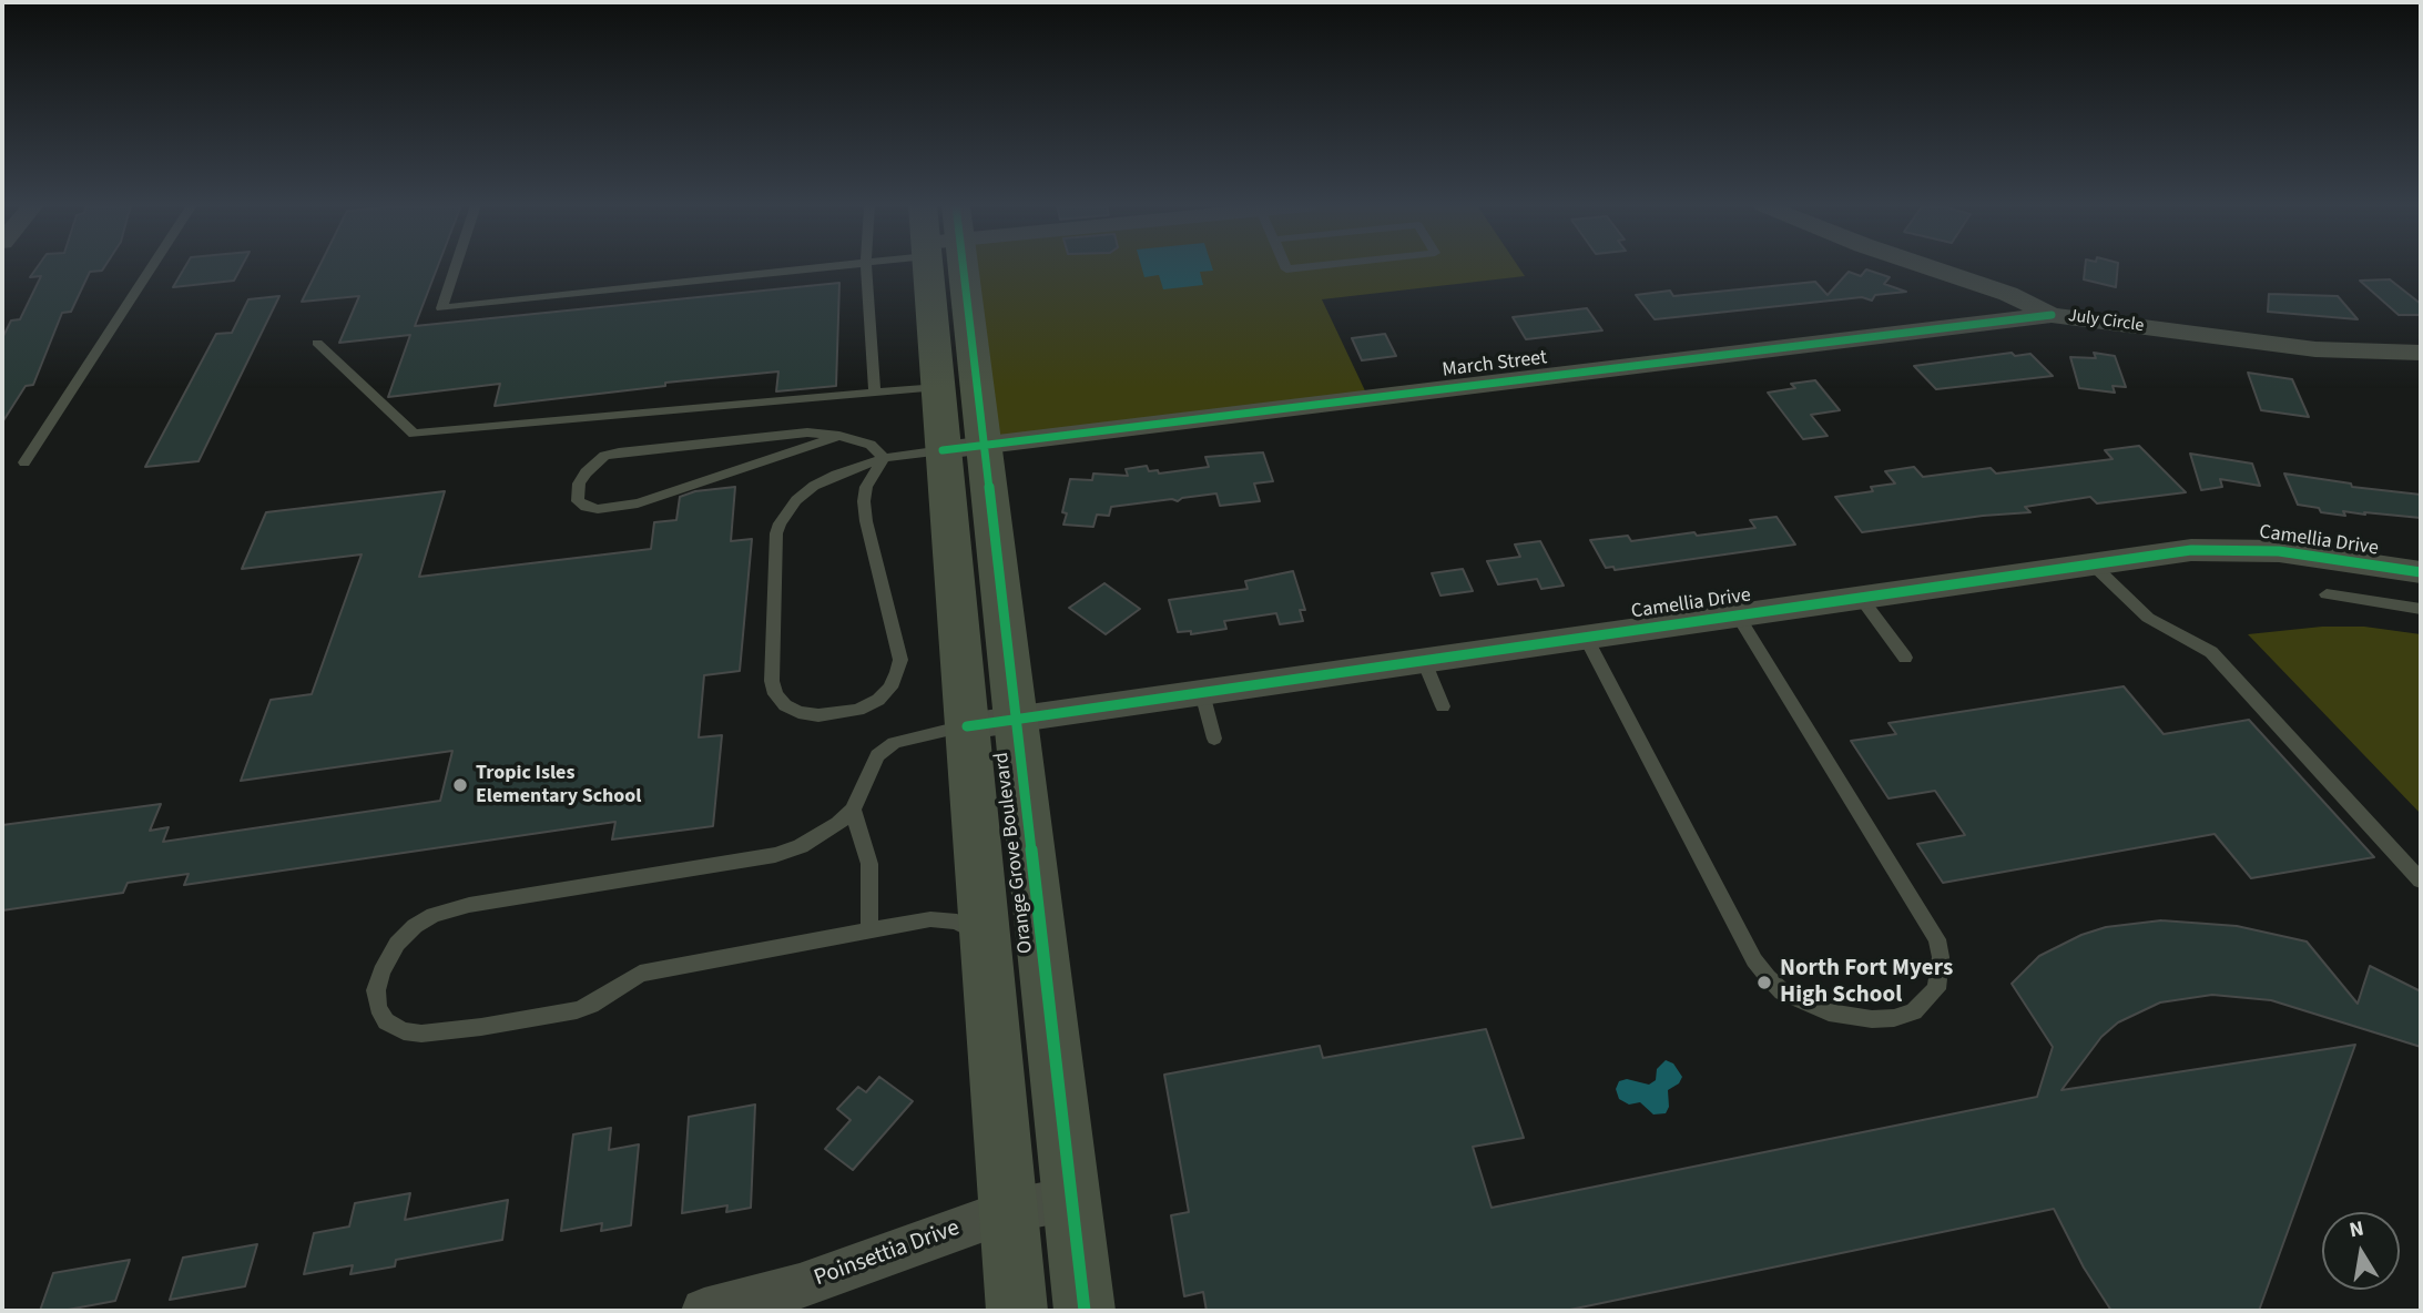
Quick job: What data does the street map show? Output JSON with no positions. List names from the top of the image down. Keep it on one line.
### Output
{"streets":{"street":["July Circle","March Street","Camellia Drive","Orange Grove Boulevard","Poinsettia Drive"]},"crossings":[["July Circle","March Street"],["March Street","Orange Grove Boulevard"],["Camellia Drive","Orange Grove Boulevard"],["Orange Grove Boulevard","Poinsettia Drive"]],"places":["Tropic Isles Elementary School","North Fort Myers High School"],"north":"top"}
